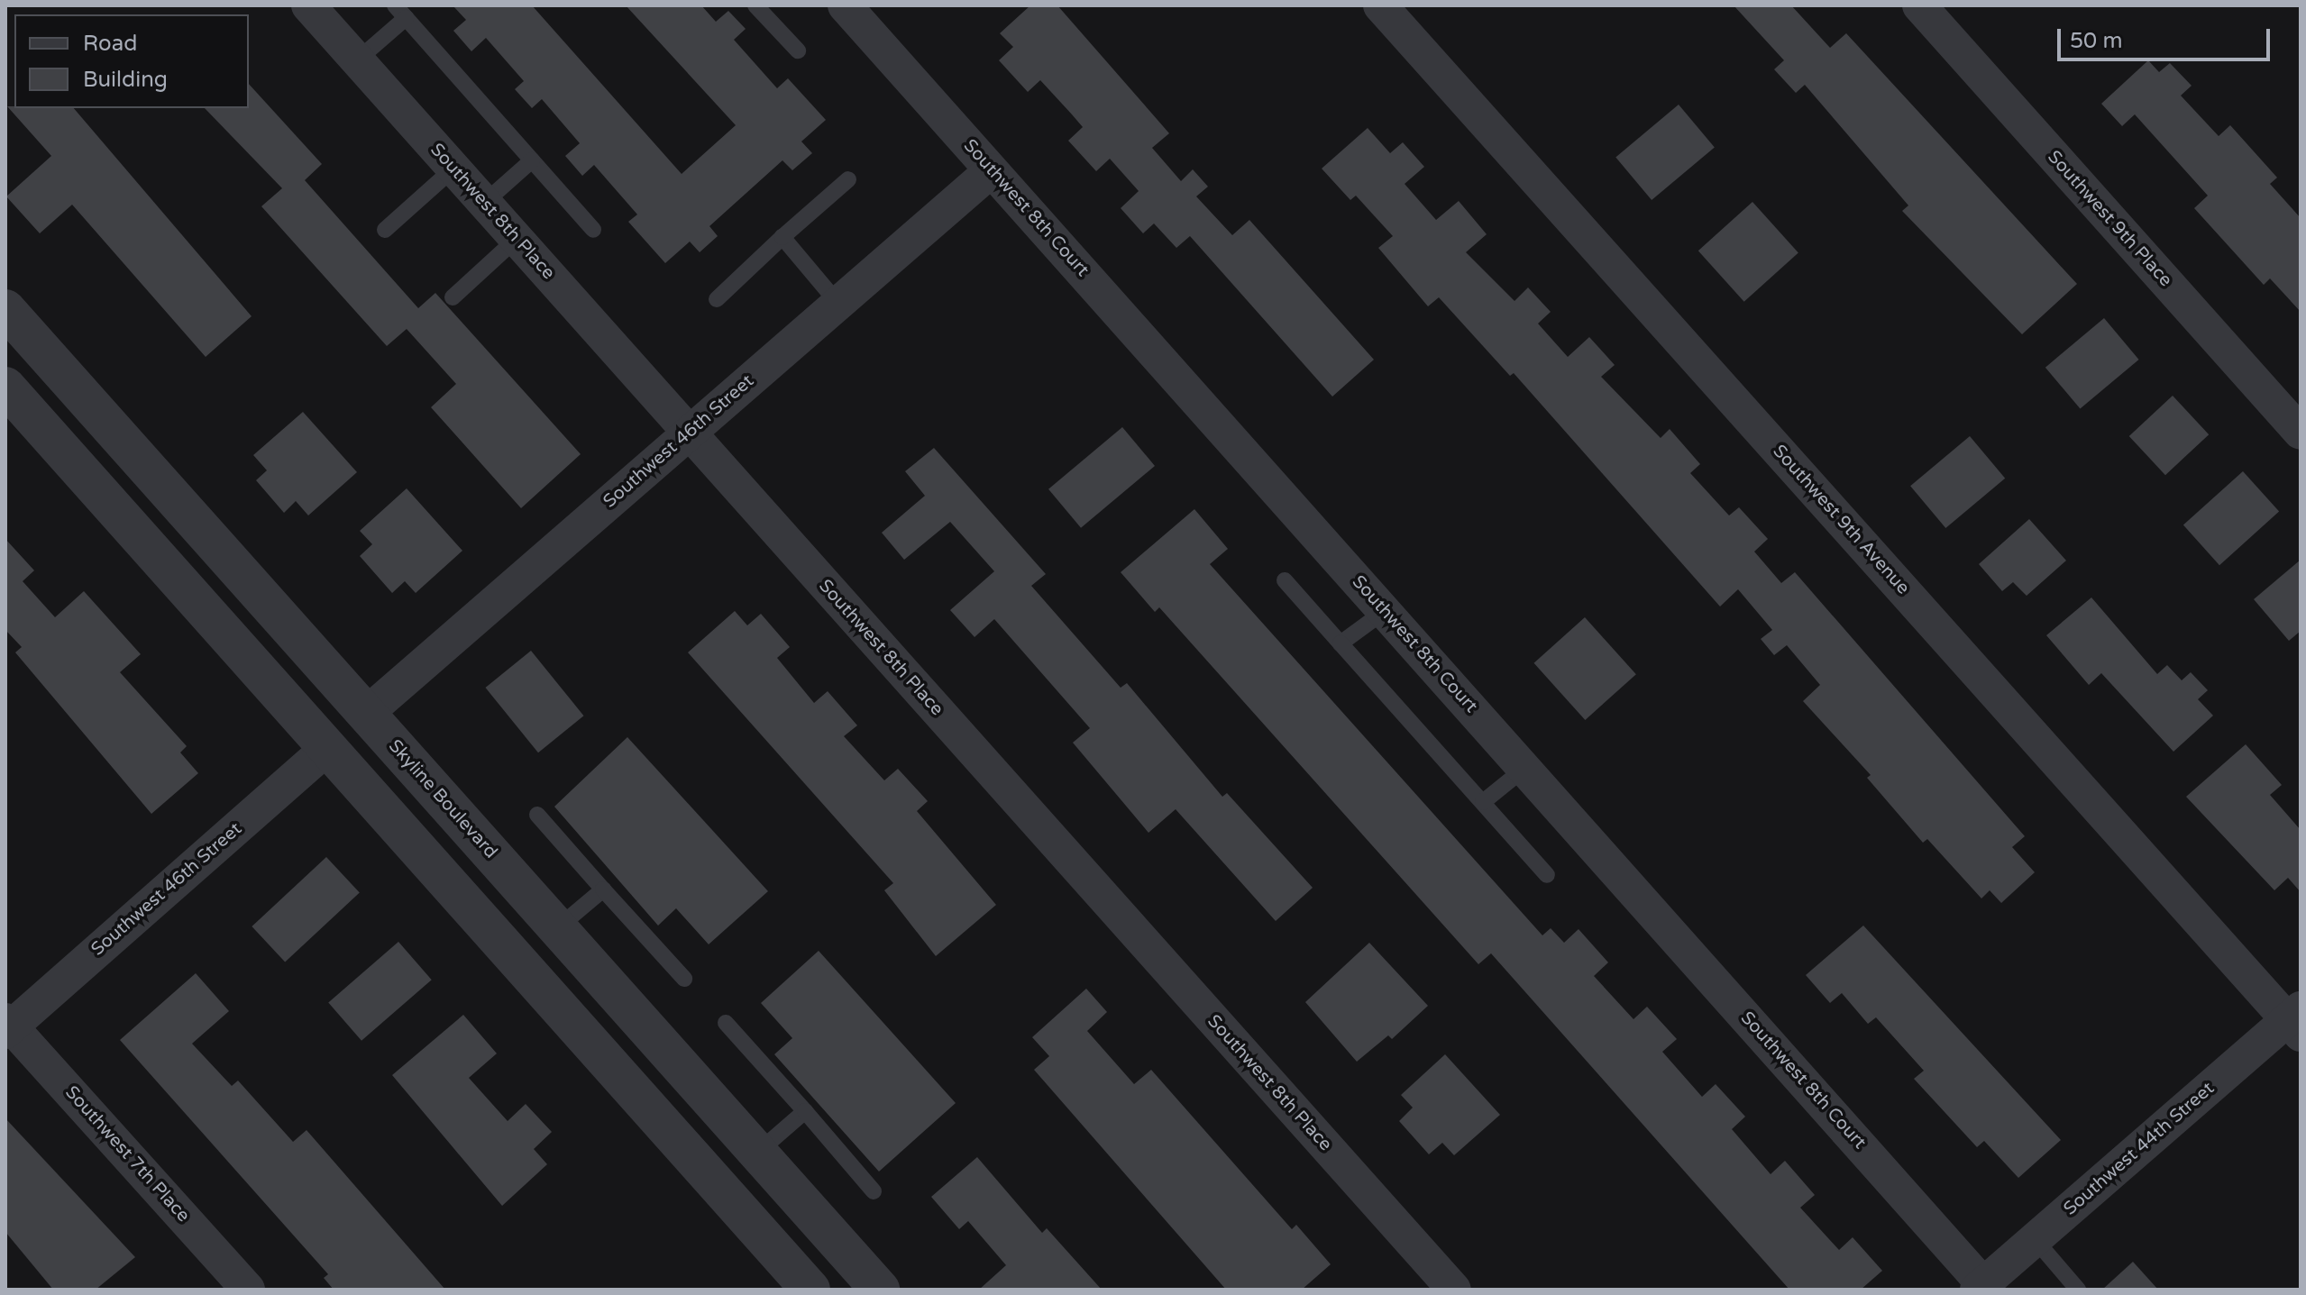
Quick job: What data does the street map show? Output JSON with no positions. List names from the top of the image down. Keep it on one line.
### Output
{"streets":{"street":["Southwest 8th Court","Southwest 8th Place","Southwest 9th Place","Southwest 46th Street","Southwest 9th Avenue","Skyline Boulevard","Southwest 44th Street","Southwest 7th Place"]},"crossings":[["Southwest 8th Court","Southwest 46th Street"],["Southwest 8th Court","Southwest 44th Street"],["Southwest 8th Place","Southwest 46th Street"],["Southwest 46th Street","Skyline Boulevard"],["Southwest 46th Street","Southwest 7th Place"],["Southwest 9th Avenue","Southwest 44th Street"]],"legend":["Road","Building"],"scale_bar":"50 m"}
